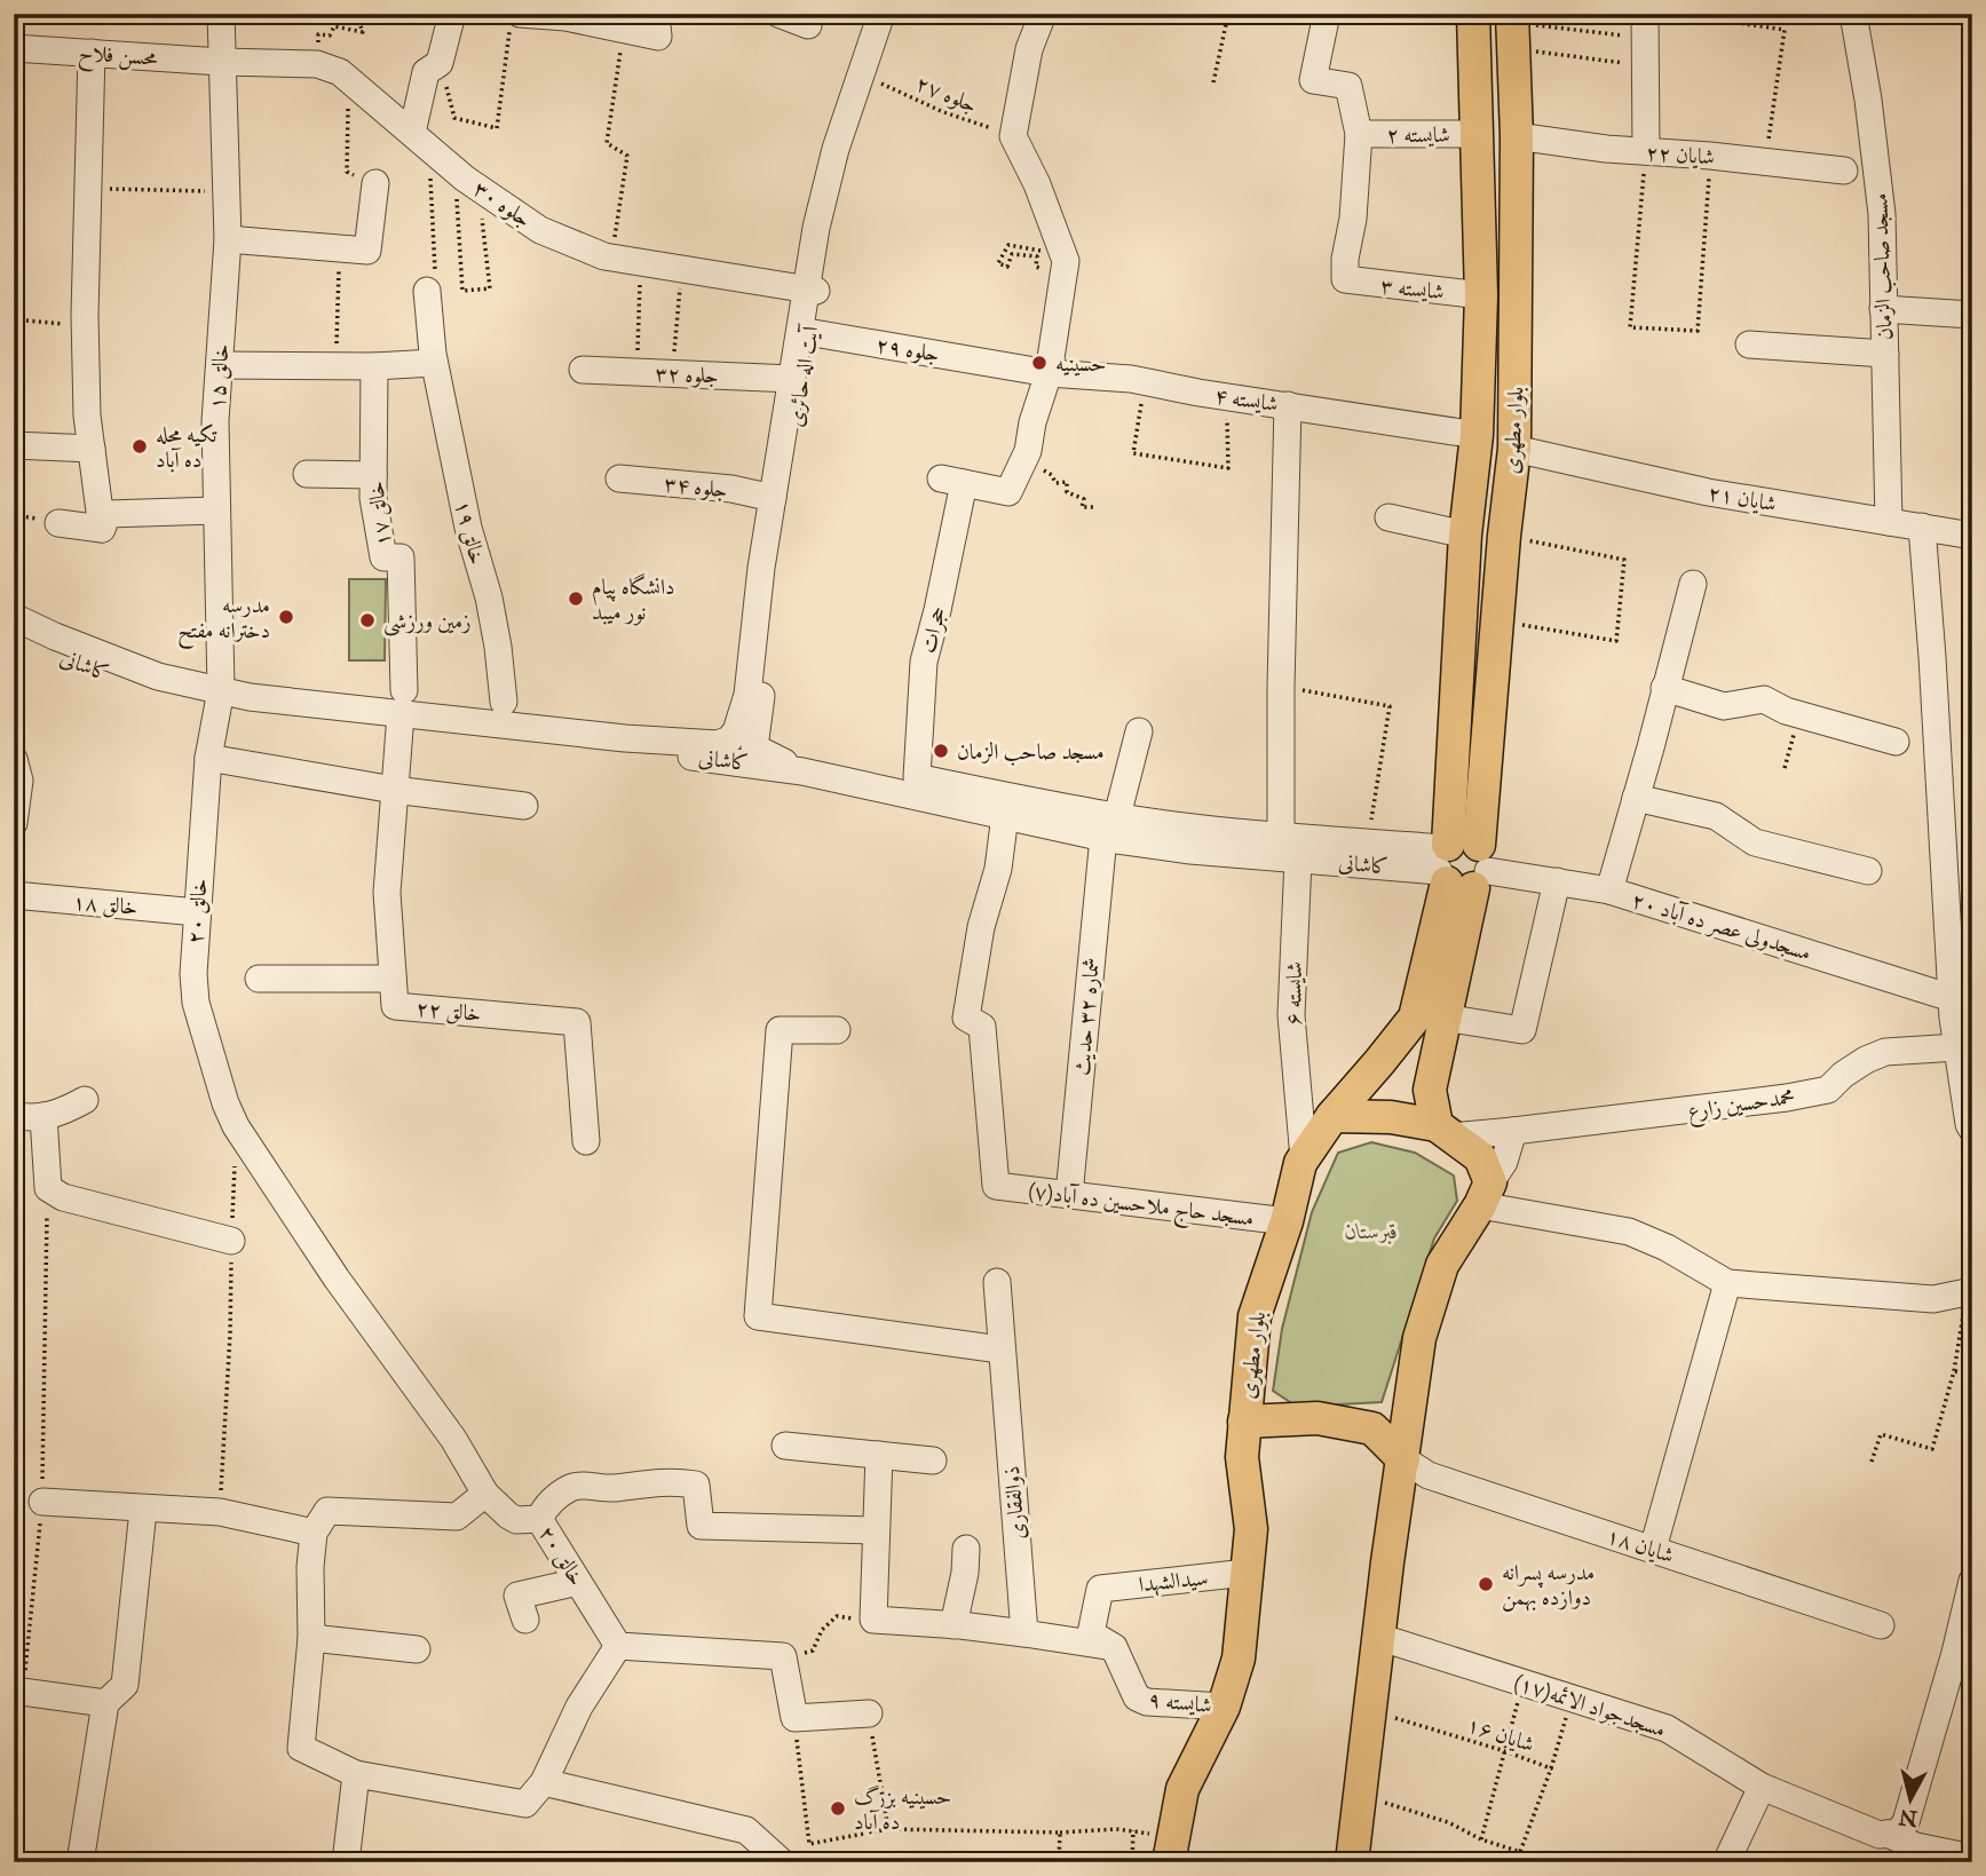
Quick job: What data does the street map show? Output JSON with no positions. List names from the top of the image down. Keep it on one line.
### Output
{"streets":{"main road":["بلوار مطهری"],"street":["محسن فلاح","شایسته ۲","شایان ۲۲","جلوه ۳۰","مسجد صاحب الزمان","شایسته ۳","جلوه ۲۹","جلوه ۳۲","خالق ۱۵","آیت اله حائری","شایسته ۴","جلوه ۳۴","شایان ۲۱","خالق ۱۷","خالق ۱۹","حجرات","کاشانی","خالق ۱۸","خالق ۲۰","مسجدولی عصر ده آباد ۲۰","شایسته ۶","خالق ۲۲","شماره ۳۲ حدیث","محمدحسین زارع","مسجد حاج ملاحسین ده آباد(۷)","ذوالفقاری","شایان ۱۸","سیدالشهدا","شایسته ۹","مسجدجواد الائمه(۱۷)"],"path":["جلوه ۲۷","شایان ۱۶"]},"crossings":[["محسن فلاح","جلوه ۳۰"],["محسن فلاح","خالق ۱۵"],["جلوه ۲۷","آیت اله حائری"],["شایسته ۲","شایسته ۳"],["شایسته ۲","بلوار مطهری"],["شایان ۲۲","بلوار مطهری"],["جلوه ۳۰","خالق ۱۵"],["جلوه ۳۰","آیت اله حائری"],["مسجد صاحب الزمان","شایان ۲۱"],["شایسته ۳","بلوار مطهری"],["جلوه ۲۹","آیت اله حائری"],["جلوه ۲۹","شایسته ۴"],["جلوه ۳۲","آیت اله حائری"],["خالق ۱۵","کاشانی"],["خالق ۱۵","خالق ۲۰"],["آیت اله حائری","جلوه ۳۴"],["آیت اله حائری","کاشانی"],["شایسته ۴","بلوار مطهری"],["بلوار مطهری","شایان ۲۱"],["بلوار مطهری","کاشانی"],["بلوار مطهری","مسجدولی عصر ده آباد ۲۰"],["بلوار مطهری","شایسته ۶"],["بلوار مطهری","محمدحسین زارع"],["بلوار مطهری","مسجد حاج ملاحسین ده آباد(۷)"],["بلوار مطهری","سیدالشهدا"],["بلوار مطهری","شایسته ۹"],["خالق ۱۷","کاشانی"],["خالق ۱۷","خالق ۲۲"],["حجرات","کاشانی"],["کاشانی","خالق ۲۰"],["کاشانی","مسجدولی عصر ده آباد ۲۰"],["کاشانی","شایسته ۶"],["کاشانی","خالق ۲۲"],["کاشانی","شماره ۳۲ حدیث"],["کاشانی","مسجد حاج ملاحسین ده آباد(۷)"],["خالق ۱۸","خالق ۲۰"],["شماره ۳۲ حدیث","مسجد حاج ملاحسین ده آباد(۷)"],["سیدالشهدا","شایسته ۹"],["مسجدجواد الائمه(۱۷)","شایان ۱۶"]],"parks":["قبرستان"],"places":["حسینیه","تکیه محله ده آباد","دانشگاه پیام نور میبد","مدرسه دخترانه مفتح","زمین ورزشی","مسجد صاحب الزمان","مدرسه پسرانه دوازده بهمن","حسینیه بزرگ ده آباد"],"north":"bottom"}
